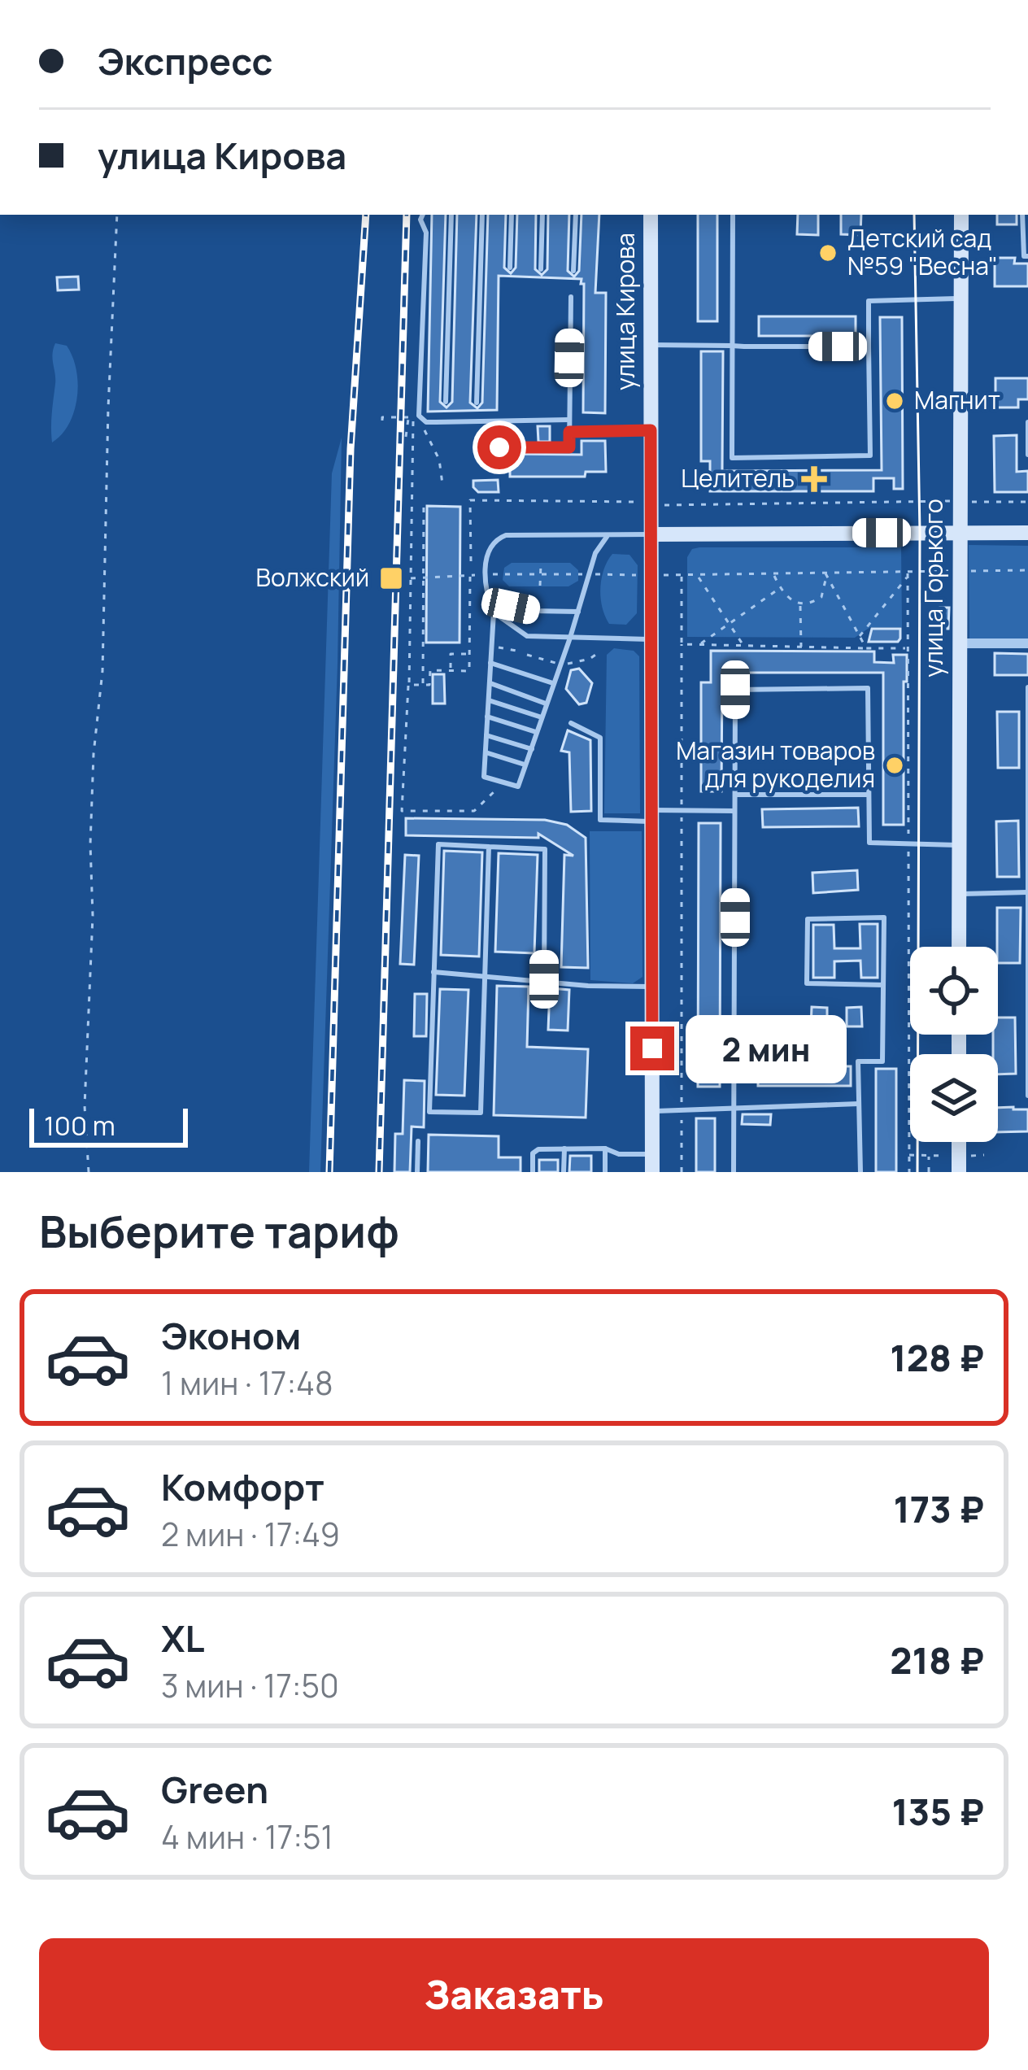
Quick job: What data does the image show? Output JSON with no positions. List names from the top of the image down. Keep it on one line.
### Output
{"streets":{"street":["улица Кирова","улица Горького"]},"places":{"other":["Детский сад №59 \"Весна\"","Магнит","Магазин товаров для рукоделия"],"health":["Целитель"],"transit":["Волжский"]},"scale_bar":"100 m","page":{"banner":["Экспресс","улица Кирова"],"bubble":"2 мин","scale":"100 m","heading":"Выберите тариф","list":[{"name":"Эконом","note":"1 мин · 17:48","value":"128 ₽"},{"name":"Комфорт","note":"2 мин · 17:49","value":"173 ₽"},{"name":"XL","note":"3 мин · 17:50","value":"218 ₽"},{"name":"Green","note":"4 мин · 17:51","value":"135 ₽"}],"buttons":"Заказать"}}
